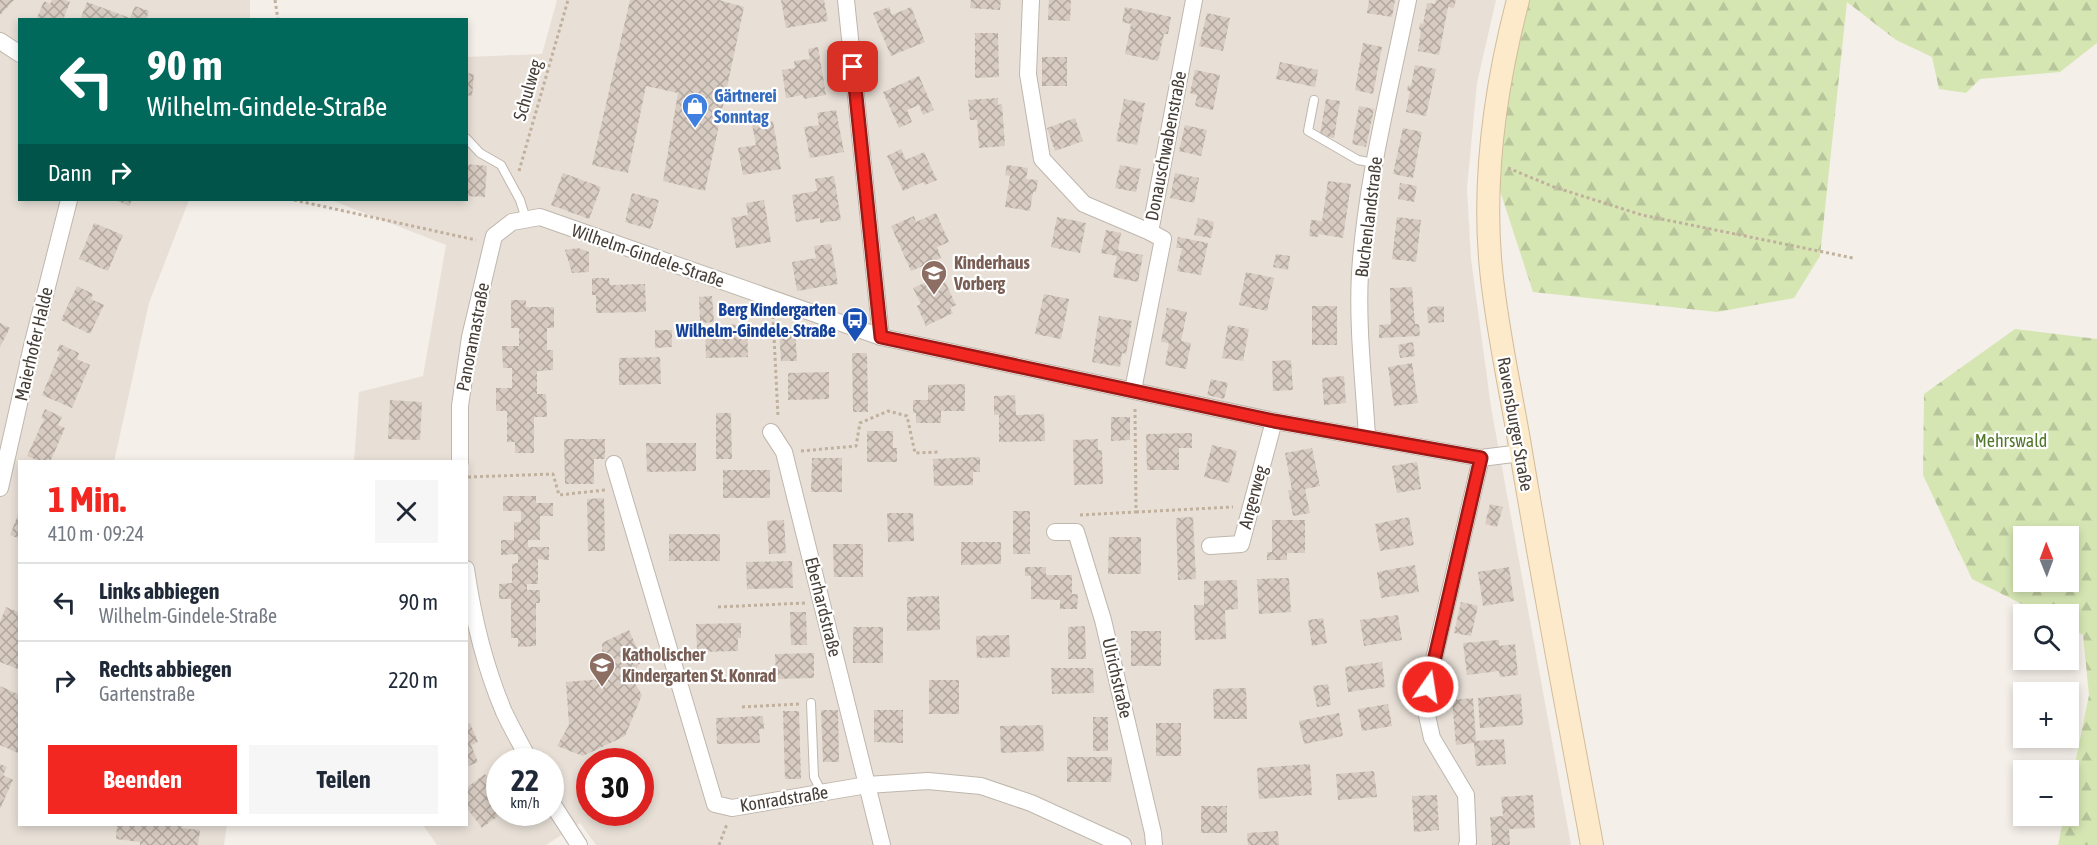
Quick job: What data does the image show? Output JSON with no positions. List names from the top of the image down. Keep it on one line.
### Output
{"streets":{"main road":["Ravensburger Straße"],"street":["Donauschwabenstraße","Buchenlandstraße","Wilhelm-Gindele-Straße","Panoramastraße","Maierhofer Halde","Angerweg","Eberhardstraße","Ulrichstraße","Konradstraße"],"path":["Schulweg"]},"crossings":[["Donauschwabenstraße","Wilhelm-Gindele-Straße"],["Buchenlandstraße","Wilhelm-Gindele-Straße"],["Wilhelm-Gindele-Straße","Panoramastraße"],["Wilhelm-Gindele-Straße","Ravensburger Straße"],["Wilhelm-Gindele-Straße","Angerweg"],["Eberhardstraße","Konradstraße"]],"parks":["Mehrswald"],"places":{"shop":["Gärtnerei Sonntag"],"school or university":["Kinderhaus Vorberg","Katholischer Kindergarten St. Konrad"],"bus stop":["Berg Kindergarten Wilhelm-Gindele-Straße"]},"north":"top","page":{"turn":["90 m","Wilhelm-Gindele-Straße"],"then":"Dann","heading":["1 Min.","410 m · 09:24"],"map_buttons":["+","−"],"list":[{"name":"Links abbiegen","note":"Wilhelm-Gindele-Straße","value":"90 m"},{"name":"Rechts abbiegen","note":"Gartenstraße","value":"220 m"}],"buttons":["Beenden","Teilen"],"speed":"22 km/h","limit":"30"}}
